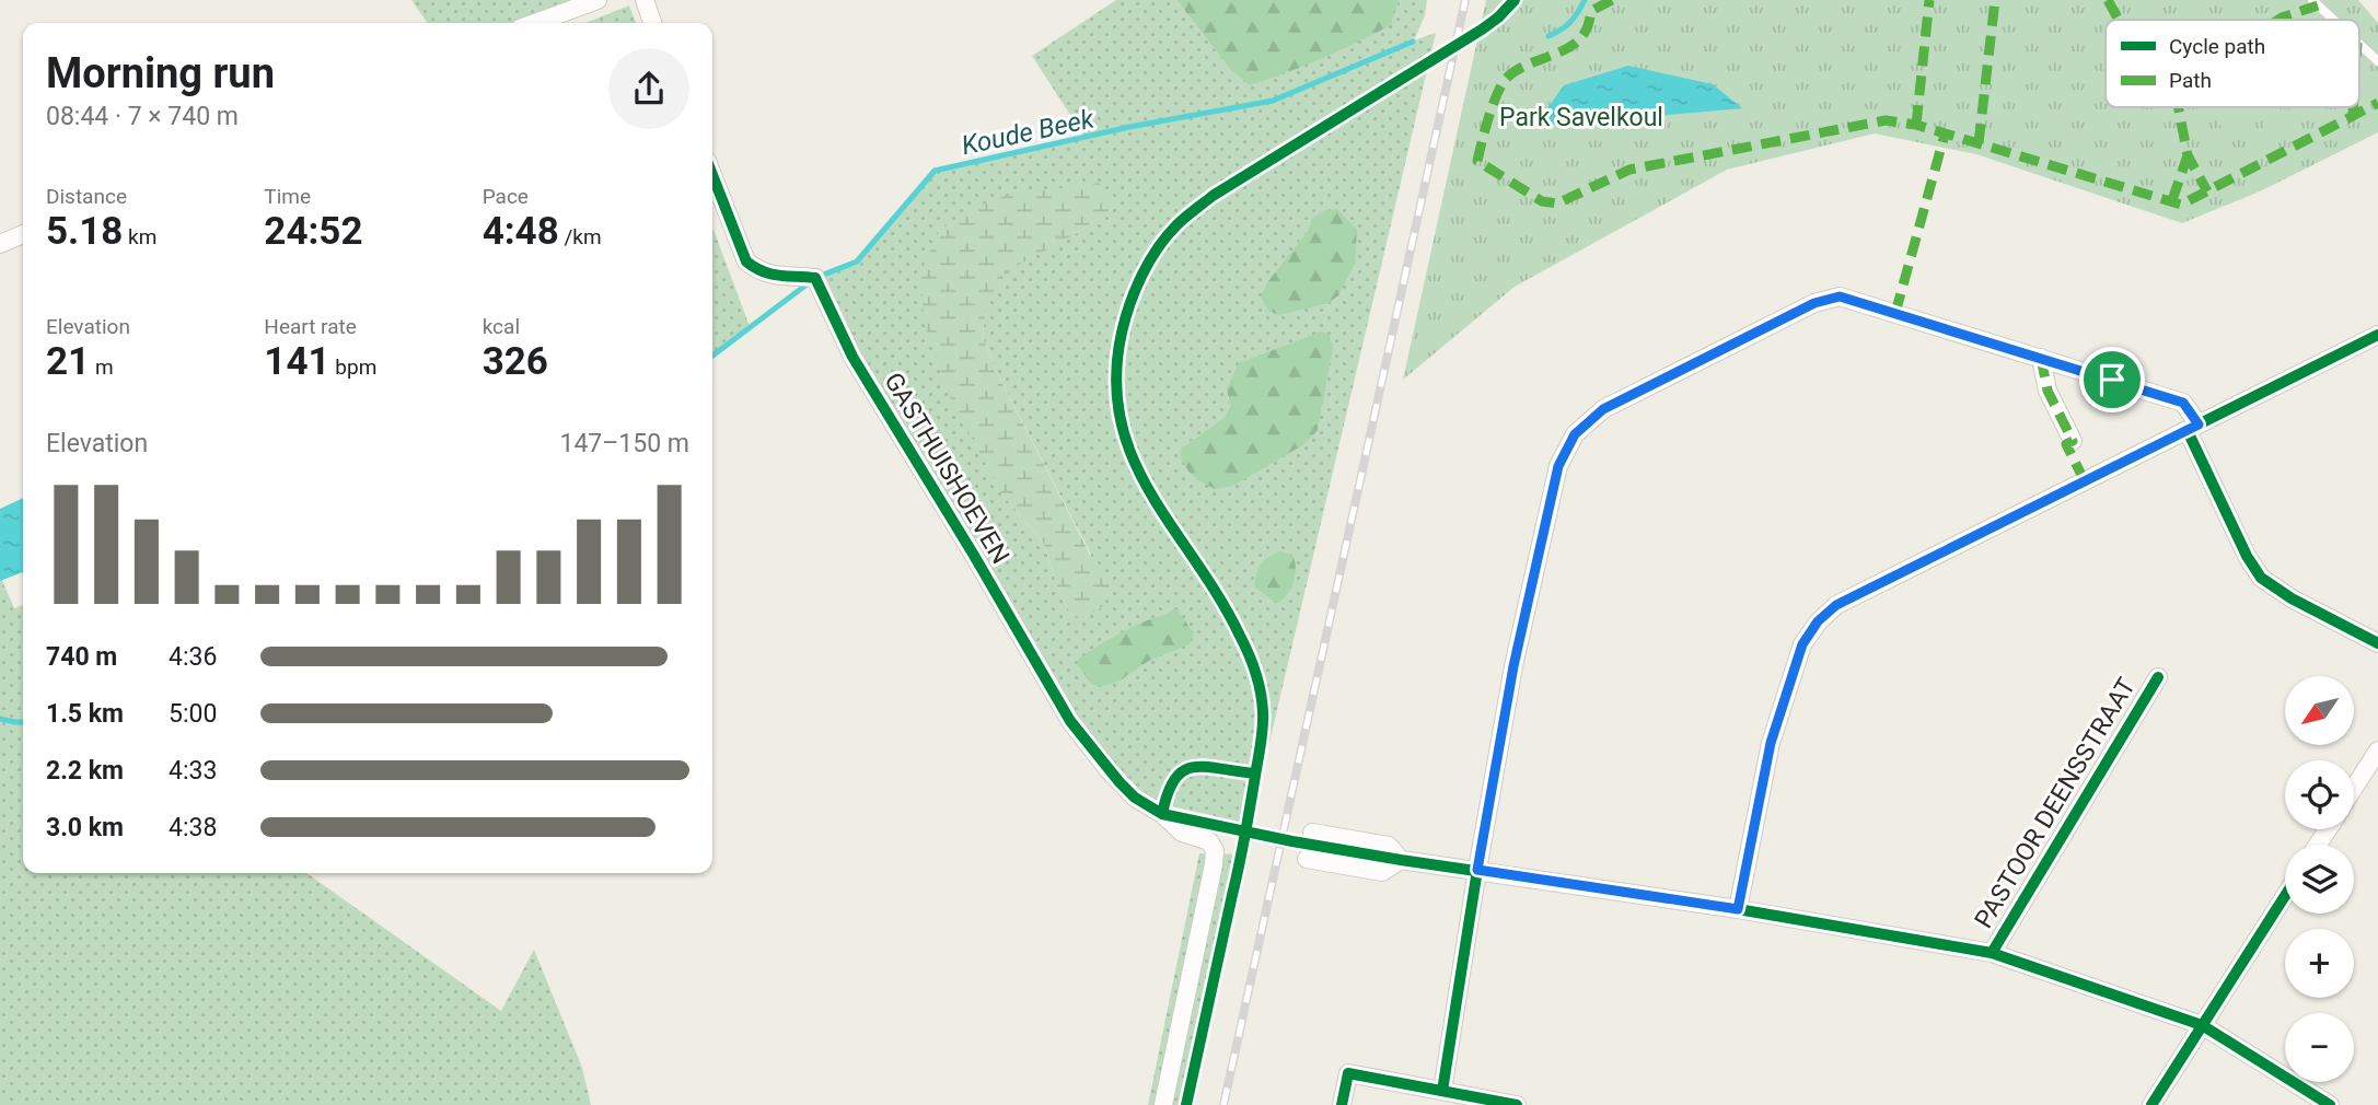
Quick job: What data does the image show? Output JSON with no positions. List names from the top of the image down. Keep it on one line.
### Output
{"streets":{"street":["GASTHUISHOEVEN","PASTOOR DEENSSTRAAT"]},"water":["Koude Beek"],"parks":["Park Savelkoul"],"legend":["Cycle path","Path"],"north":"bottom left","page":{"heading":["Morning run","08:44 · 7 × 740 m"],"stats":[["Distance","5.18 km"],["Time","24:52"],["Pace","4:48 /km"],["Elevation","21 m"],["Heart rate","141 bpm"],["kcal","326"]],"chart":["Elevation","147–150 m"],"list":[{"name":"740 m","note":"4:36"},{"name":"1.5 km","note":"5:00"},{"name":"2.2 km","note":"4:33"},{"name":"3.0 km","note":"4:38"}],"map_buttons":["+","−"]}}
